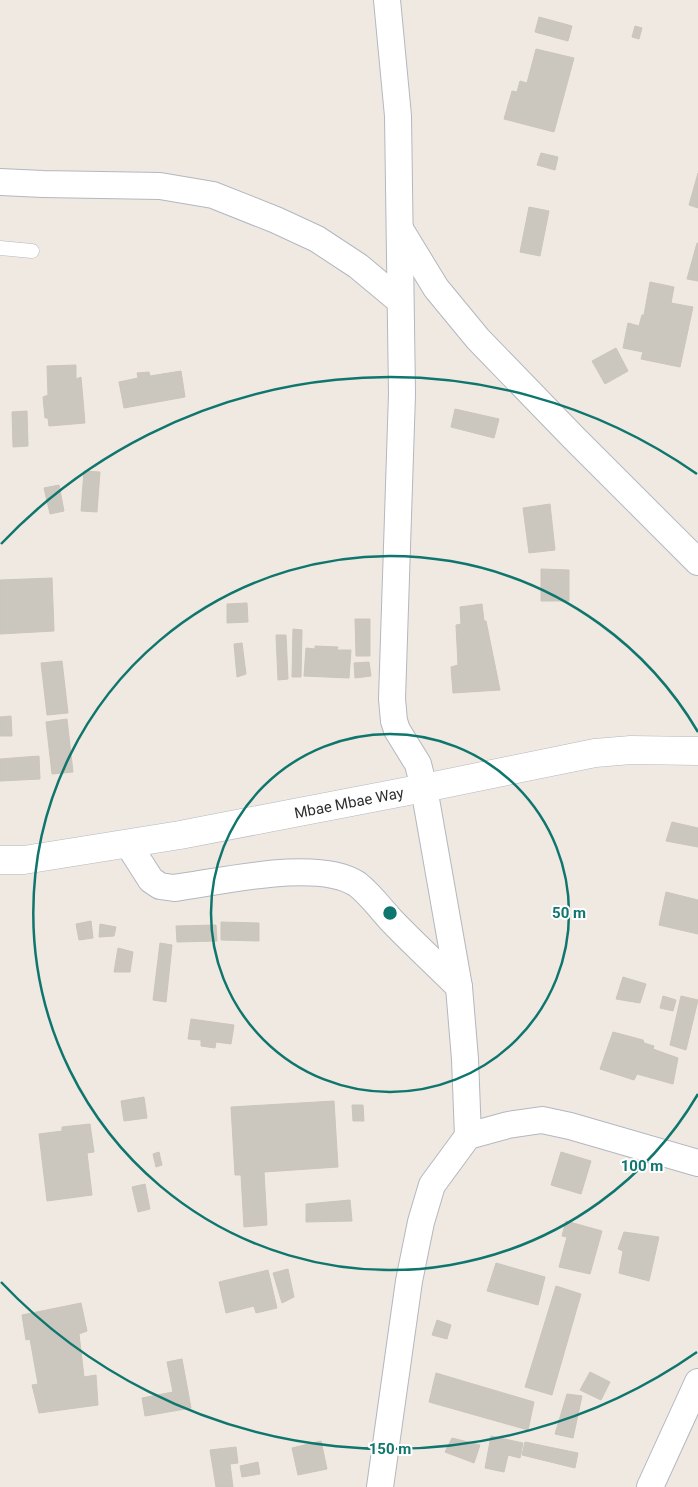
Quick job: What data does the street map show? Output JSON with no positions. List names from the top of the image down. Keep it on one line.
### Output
{"streets":{"street":["Mbae Mbae Way"]},"rings":["50 m","100 m","150 m"]}
